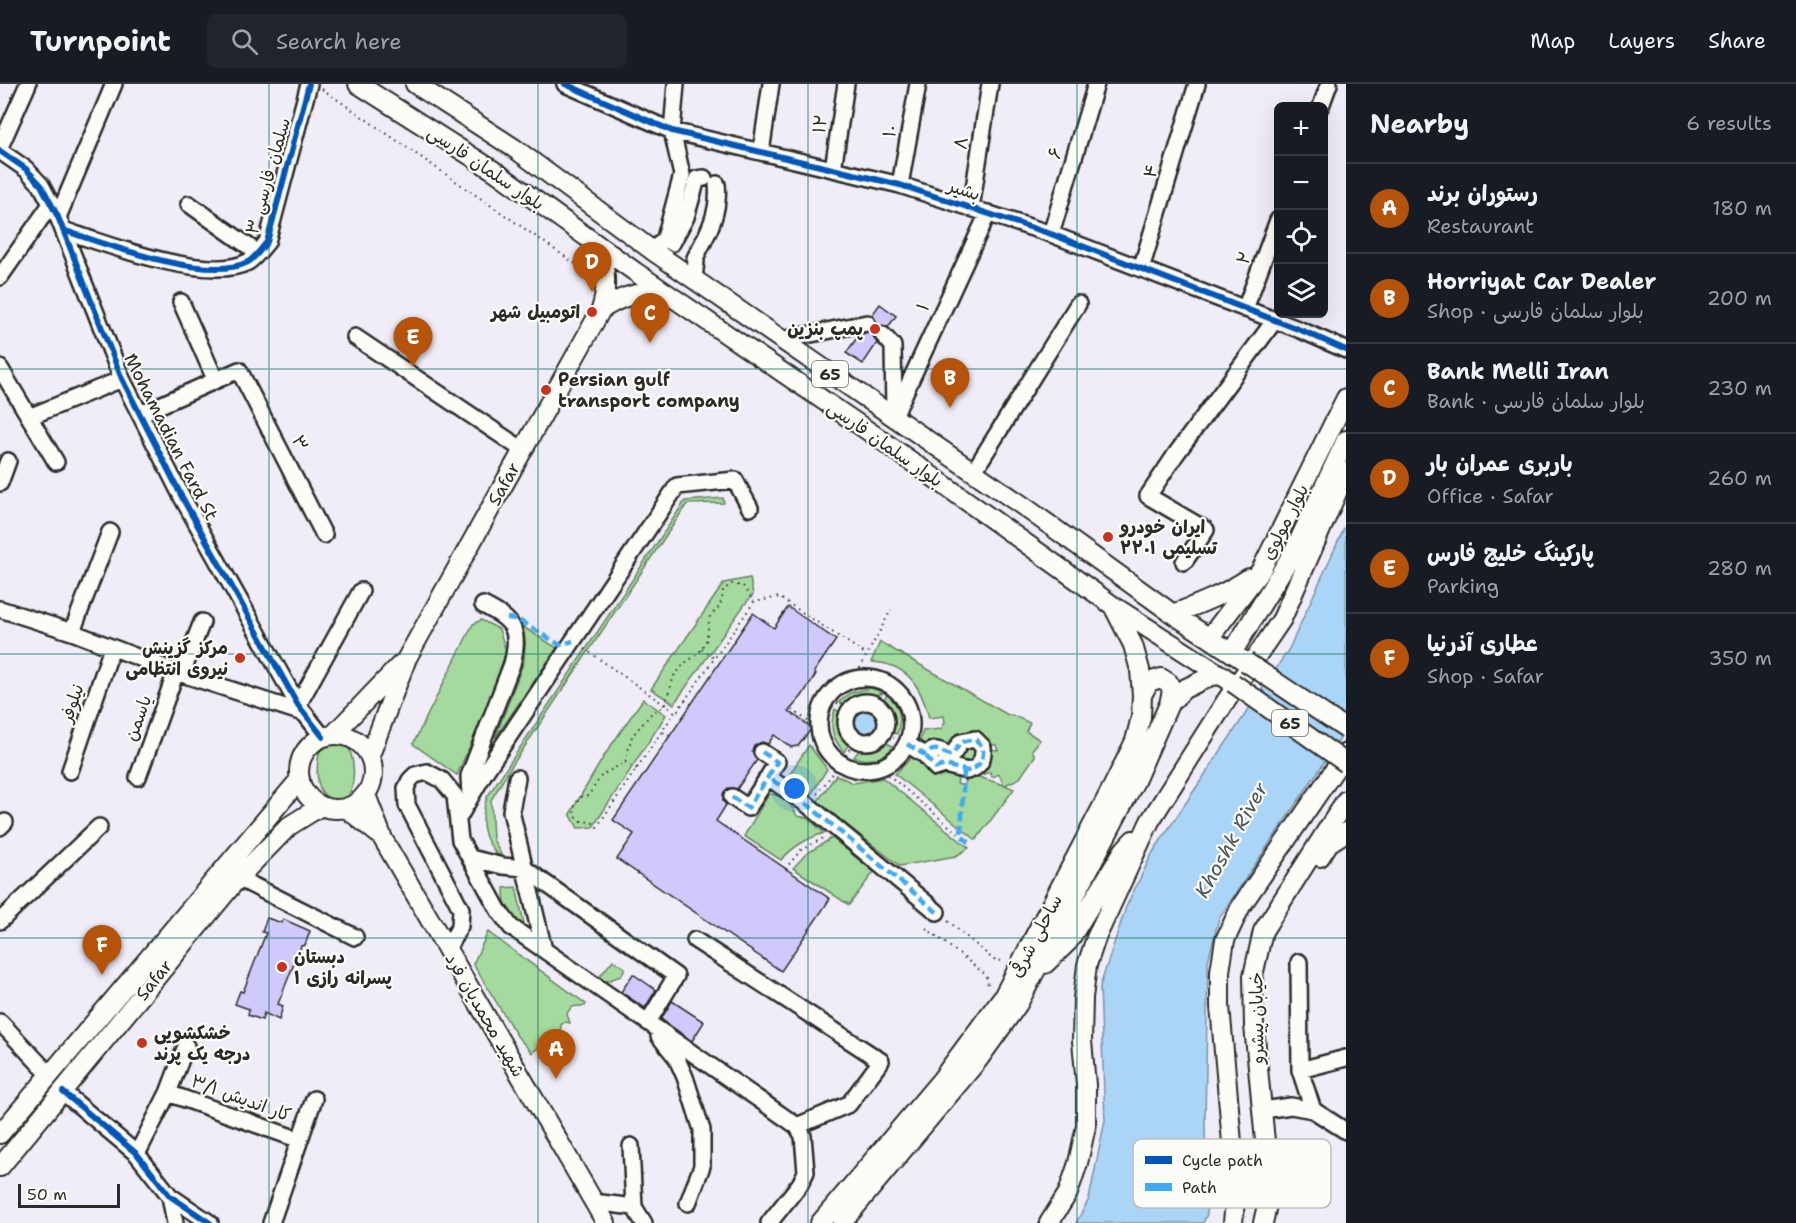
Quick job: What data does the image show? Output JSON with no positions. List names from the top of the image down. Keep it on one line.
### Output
{"streets":{"main road":["بلوار سلمان فارسی","65","Safar","بلوار مولوی","ساحلی شرقی","شهید محمدیان فرد","خیابان پیشرو"],"street":["۱۲","۱۰","۸","۶","۴","۳ سلمان فارسی","بشیر","۲","۱","Mohamadian Fard St","۳","نیلوفر","یاسمن","۳/۱ کار اندیش"]},"crossings":[["۱۲","بشیر"],["۱۰","بشیر"],["۸","بشیر"],["۶","بشیر"],["بلوار سلمان فارسی","۱"],["بلوار سلمان فارسی","65"],["بلوار سلمان فارسی","Safar"],["بلوار سلمان فارسی","بلوار مولوی"],["بلوار سلمان فارسی","ساحلی شرقی"],["۴","بشیر"],["۳ سلمان فارسی","Mohamadian Fard St"],["بشیر","۲"],["بشیر","۱"],["65","بلوار مولوی"],["65","ساحلی شرقی"],["Mohamadian Fard St","Safar"]],"water":["Khoshk River"],"places":["اتومبیل شهر","پمپ بنزین","Persian gulf transport company","ایران خودرو تسلیمی ۲۲۰۱","مرکز گزینش نیروی انتظامی","دبستان پسرانه رازی ۱","خشکشویی درجه یک پرند"],"legend":["Cycle path","Path"],"scale_bar":"50 m","page":{"header":"Turnpoint","search":"Search here","nav":["Map","Layers","Share"],"heading":["Nearby","6 results"],"map_buttons":["+","−"],"list":[{"mark":"A","name":"رستوران برند","note":"Restaurant","value":"180 m"},{"mark":"B","name":"Horriyat Car Dealer","note":"Shop · بلوار سلمان فارسی","value":"200 m"},{"mark":"C","name":"Bank Melli Iran","note":"Bank · بلوار سلمان فارسی","value":"230 m"},{"mark":"D","name":"باربری عمران بار","note":"Office · Safar","value":"260 m"},{"mark":"E","name":"پارکینگ خلیج فارس","note":"Parking","value":"280 m"},{"mark":"F","name":"عطاری آذرنیا","note":"Shop · Safar","value":"350 m"}],"pins":["D","C","E","B","F","A"],"scale":"50 m"}}
